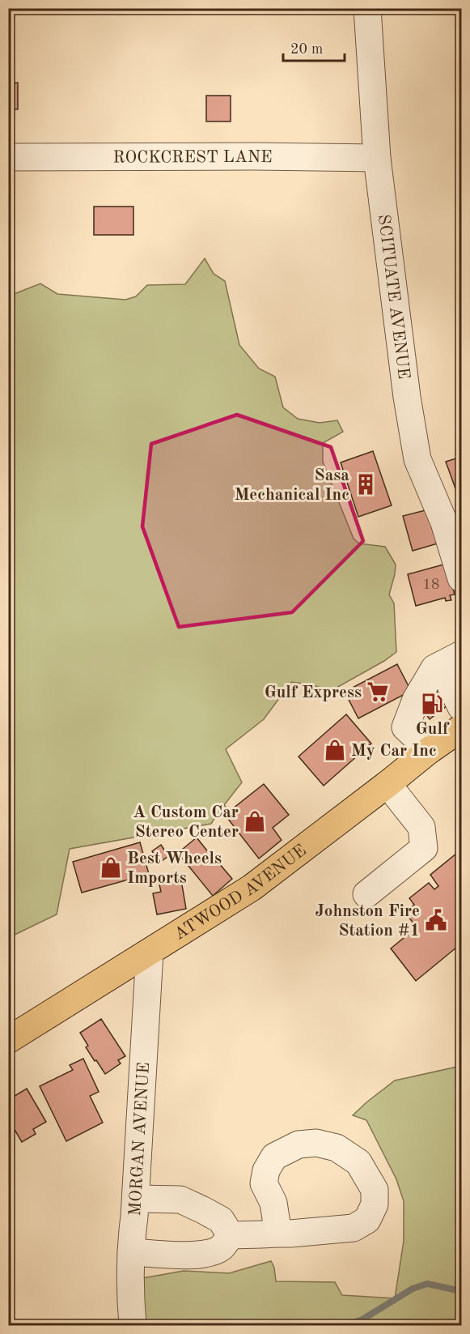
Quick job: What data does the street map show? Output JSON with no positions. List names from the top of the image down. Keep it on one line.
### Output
{"streets":{"main road":["ATWOOD AVENUE"],"street":["ROCKCREST LANE","SCITUATE AVENUE","MORGAN AVENUE"]},"crossings":[["ROCKCREST LANE","SCITUATE AVENUE"],["ATWOOD AVENUE","MORGAN AVENUE"]],"places":{"building":["Sasa Mechanical Inc"],"supermarket":["Gulf Express"],"fuel station":["Gulf"],"shop":["My Car Inc","A Custom Car Stereo Center","Best Wheels Imports"],"public building":["Johnston Fire Station #1"]},"house_numbers":["18"],"scale_bar":"20 m"}
